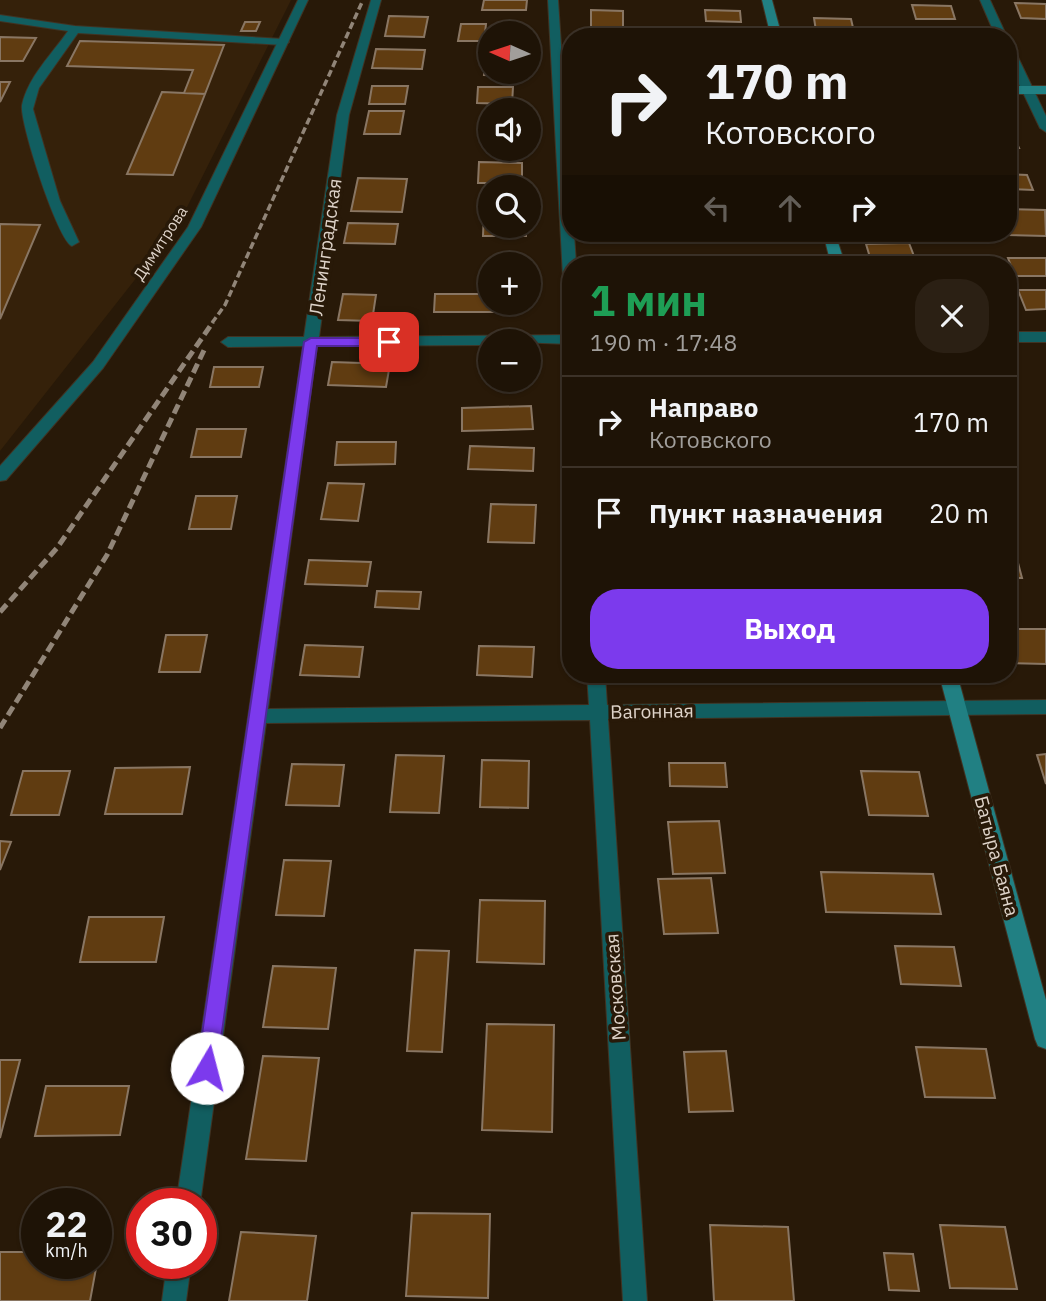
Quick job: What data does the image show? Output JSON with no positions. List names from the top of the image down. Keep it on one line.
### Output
{"streets":{"street":["Димитрова","Ленинградская","Вагонная","Батыра Баяна","Московская"]},"crossings":[["Ленинградская","Вагонная"],["Вагонная","Батыра Баяна"],["Вагонная","Московская"]],"north":"left","page":{"map_buttons":["+","−"],"turn":["170 m","Котовского"],"heading":["1 мин","190 m · 17:48"],"list":[{"name":"Направо","note":"Котовского","value":"170 m"},{"name":"Пункт назначения","value":"20 m"}],"buttons":"Выход","speed":"22 km/h","limit":"30"}}
